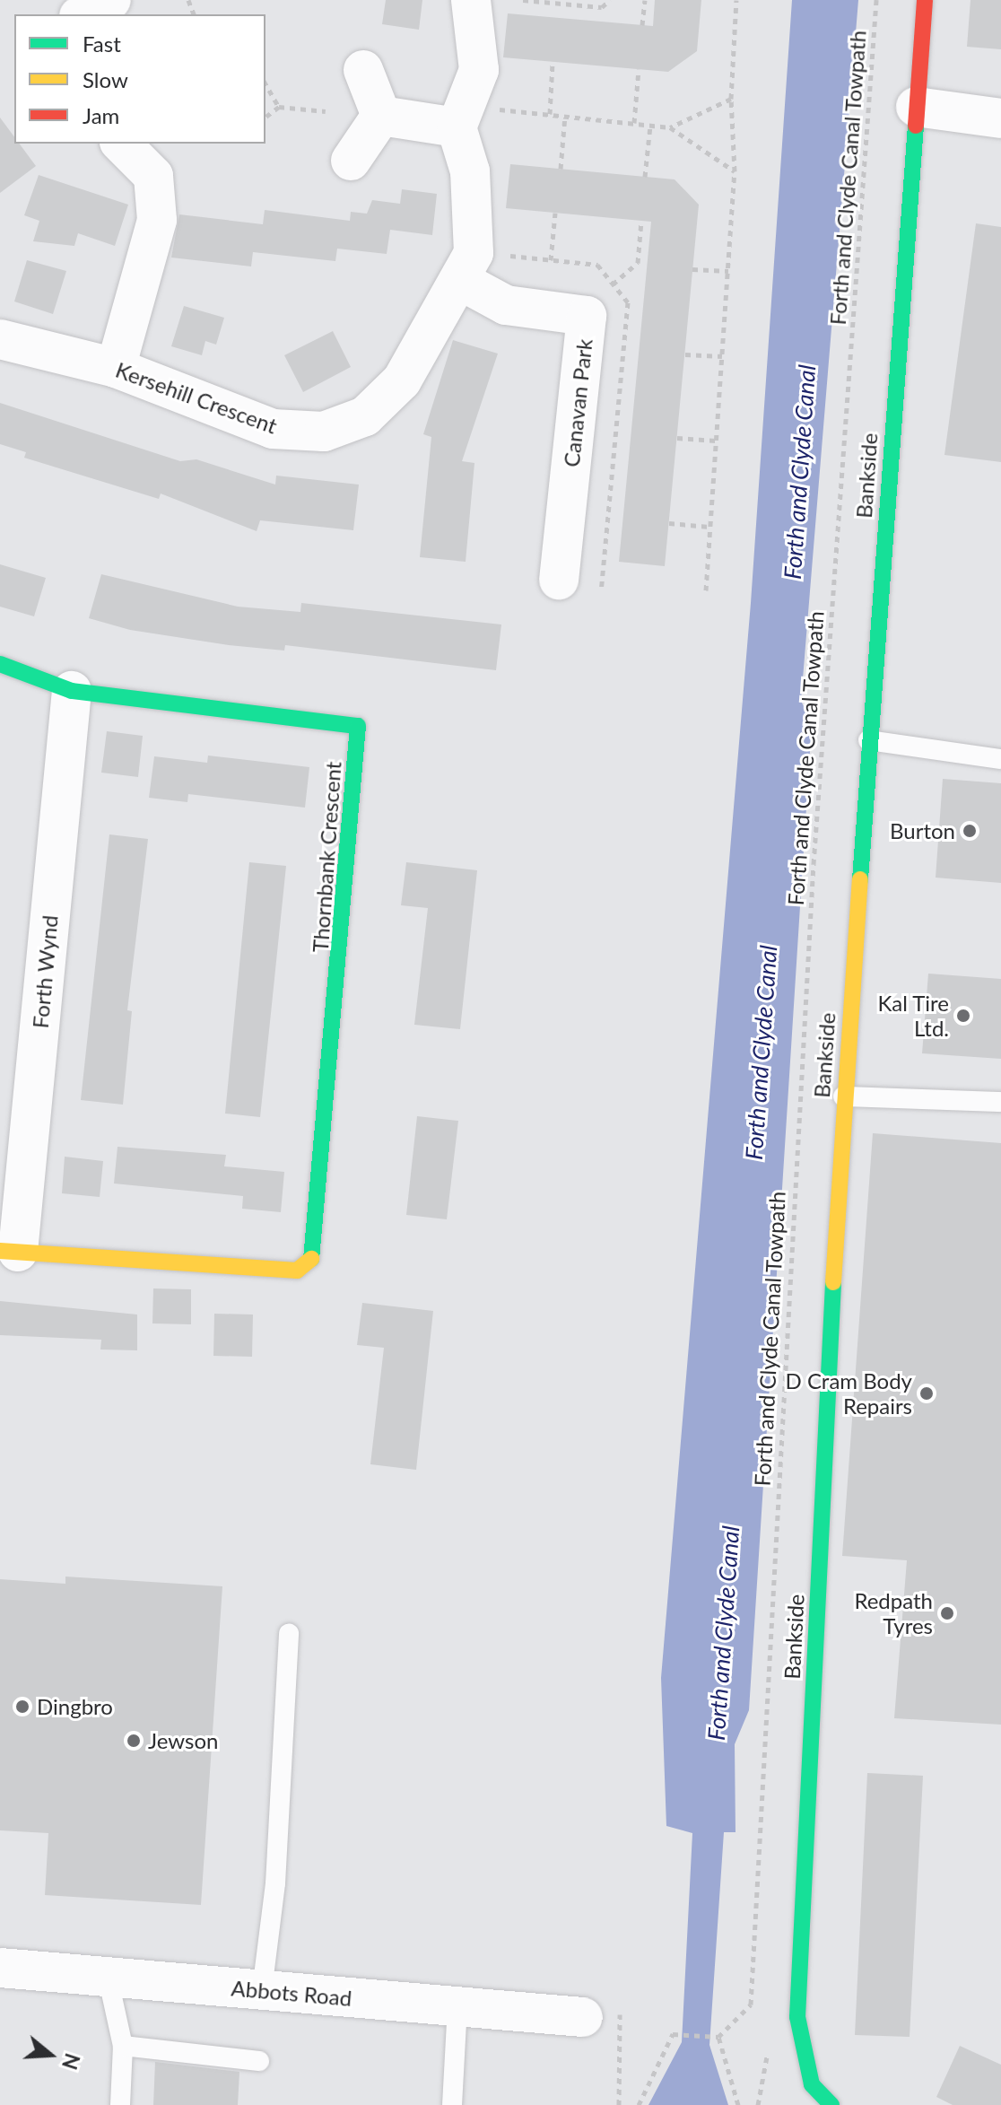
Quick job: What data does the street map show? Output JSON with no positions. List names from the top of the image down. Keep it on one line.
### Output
{"streets":{"street":["Kersehill Crescent","Canavan Park","Bankside","Thornbank Crescent","Forth Wynd","Abbots Road"],"path":["Forth and Clyde Canal Towpath"]},"crossings":[["Kersehill Crescent","Canavan Park"],["Thornbank Crescent","Forth Wynd"]],"water":["Forth and Clyde Canal"],"places":["Burton","Kal Tire Ltd.","D Cram Body Repairs","Redpath Tyres","Dingbro","Jewson"],"legend":["Fast","Slow","Jam"],"north":"right"}
